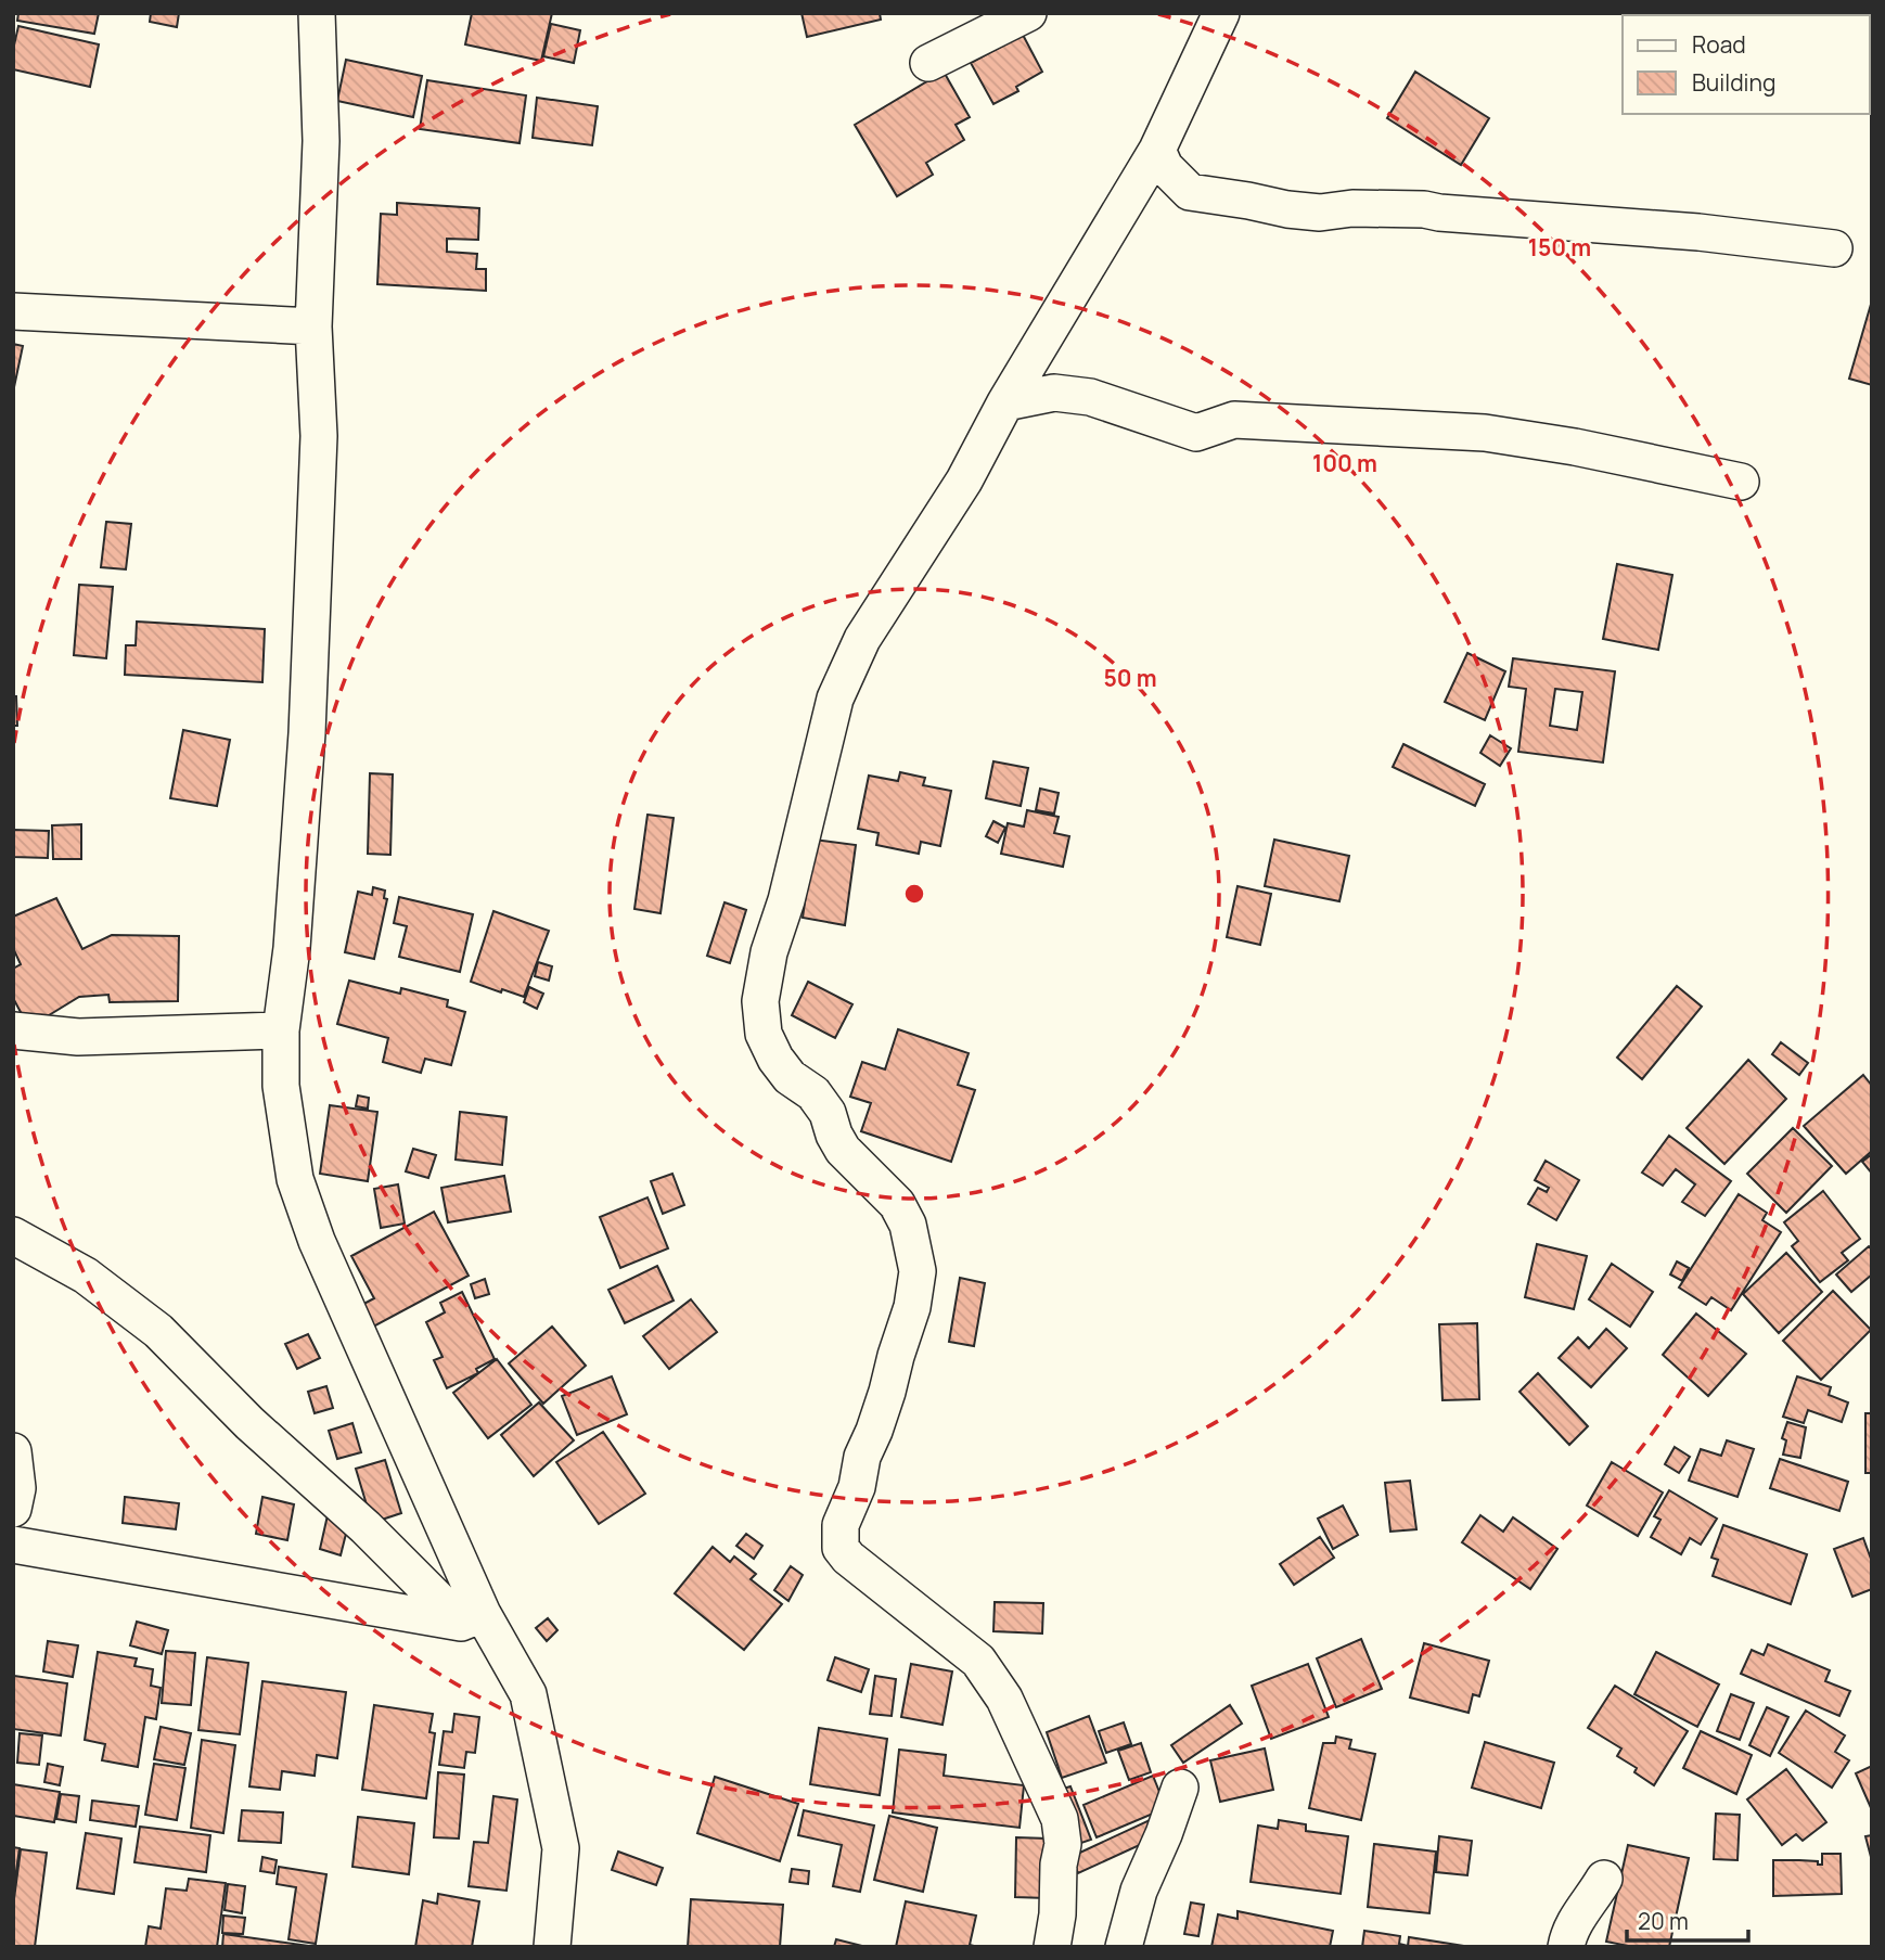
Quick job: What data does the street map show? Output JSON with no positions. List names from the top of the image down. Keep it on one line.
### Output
{"legend":["Road","Building"],"scale_bar":"20 m","rings":["150 m","100 m","50 m"]}
